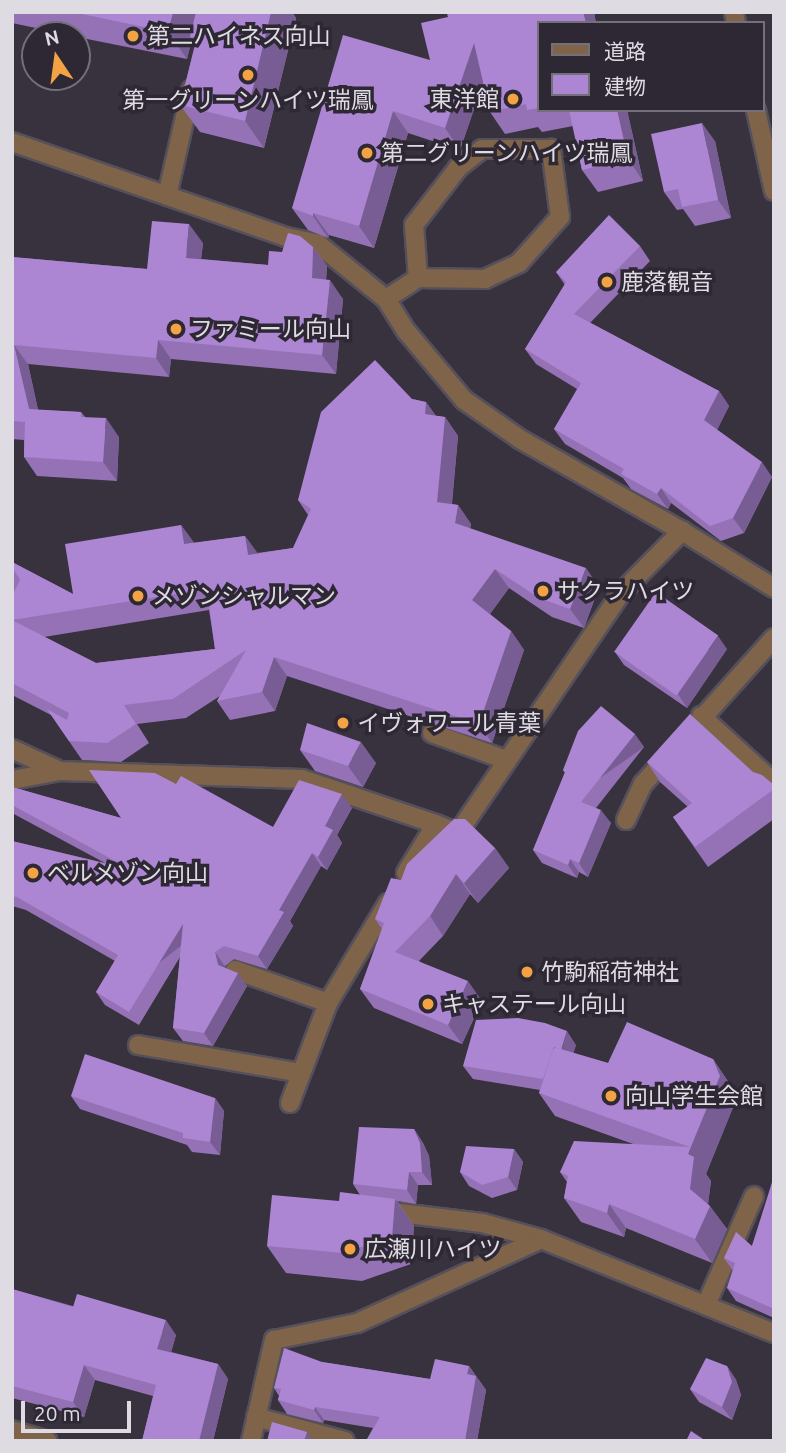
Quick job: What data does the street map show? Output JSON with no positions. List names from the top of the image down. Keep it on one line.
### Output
{"places":["第二ハイネス向山","第一グリーンハイツ瑞鳳","東洋館","第二グリーンハイツ瑞鳳","鹿落観音","ファミール向山","サクラハイツ","メゾンシャルマン","イヴォワール青葉","ベルメゾン向山","竹駒稲荷神社","キャステール向山","向山学生会館","広瀬川ハイツ"],"legend":["道路","建物"],"scale_bar":"20 m","north":"top"}
